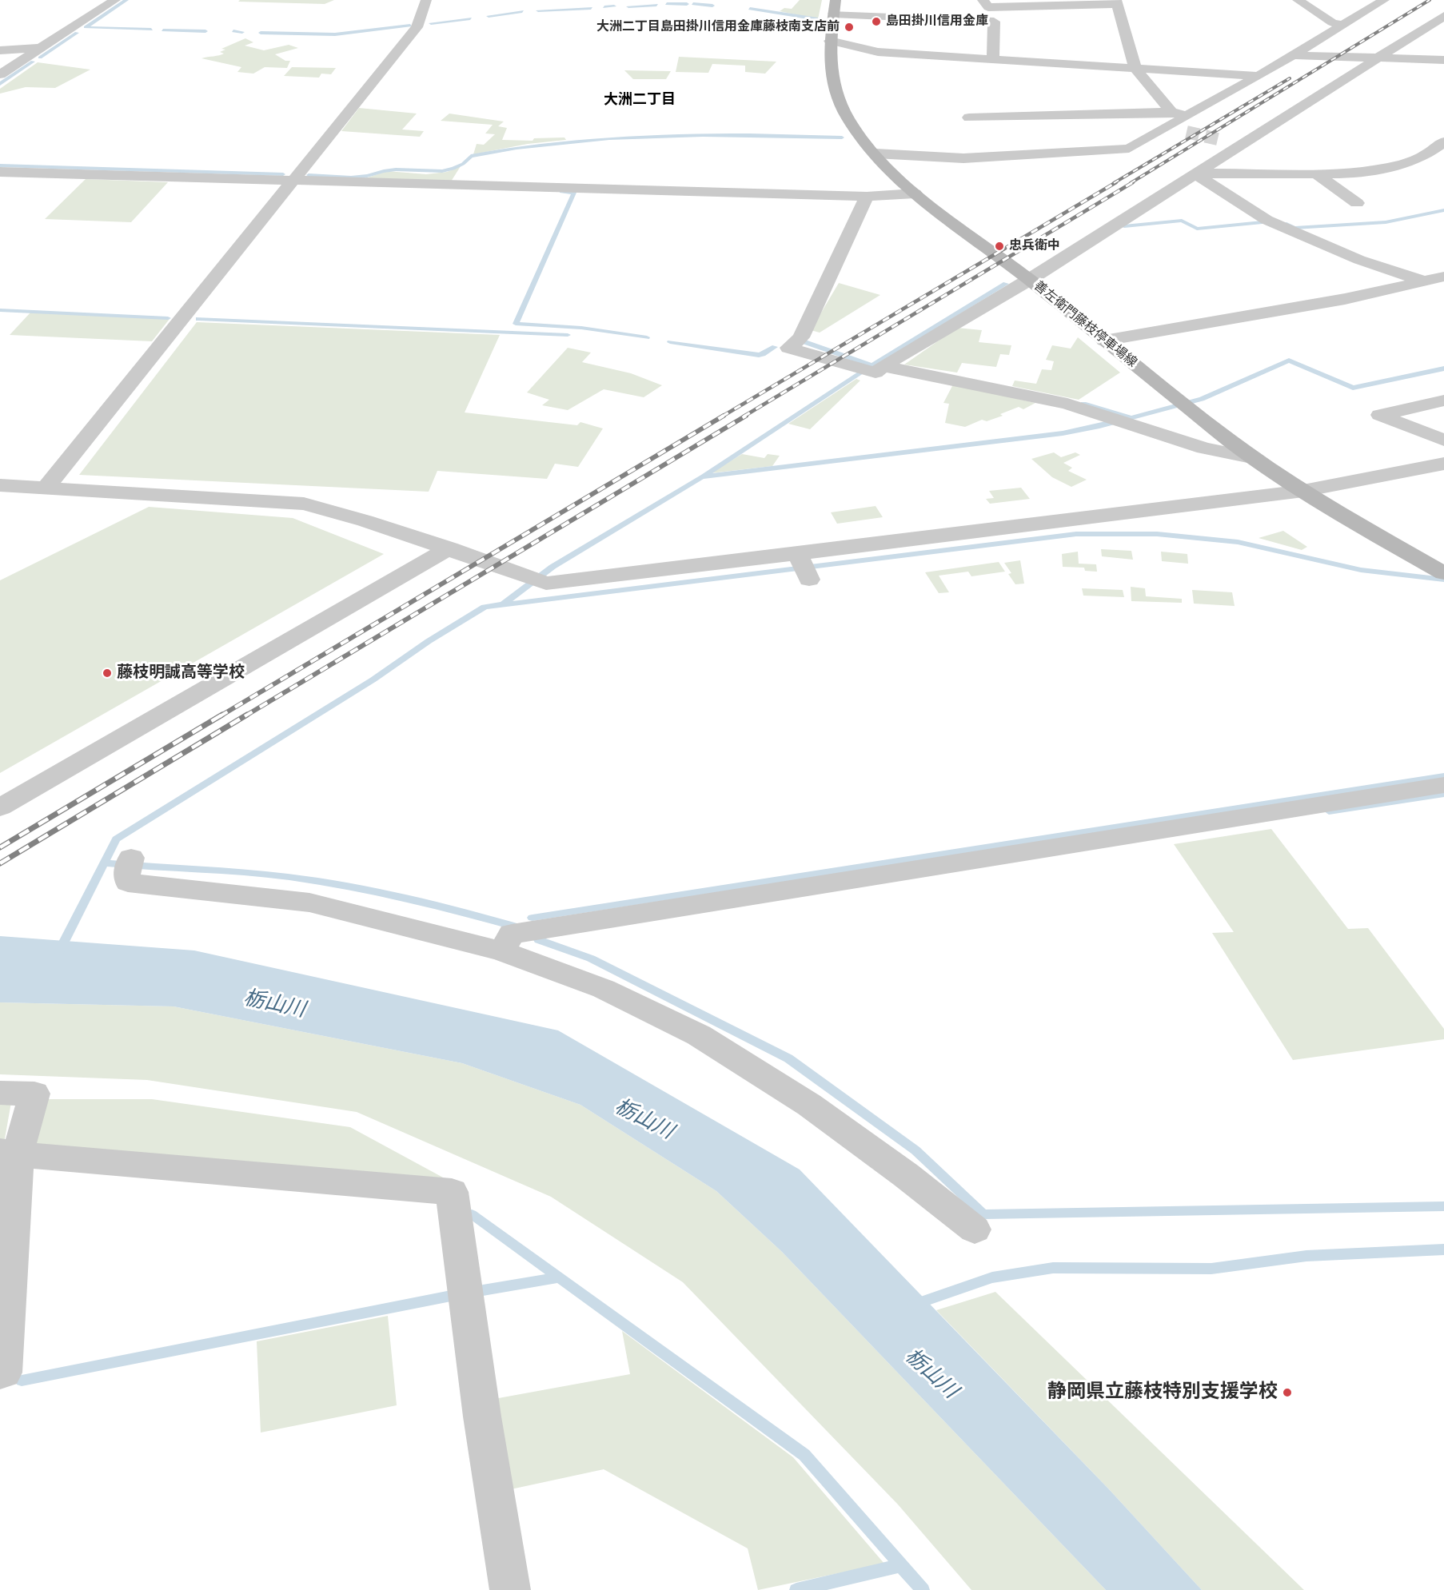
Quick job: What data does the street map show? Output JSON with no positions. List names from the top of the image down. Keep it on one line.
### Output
{"streets":{"main road":["善左衛門藤枝停車場線"]},"districts":["大洲二丁目"],"water":["栃山川"],"places":["島田掛川信用金庫","大洲二丁目島田掛川信用金庫藤枝南支店前","忠兵衛中","藤枝明誠高等学校","静岡県立藤枝特別支援学校"]}
